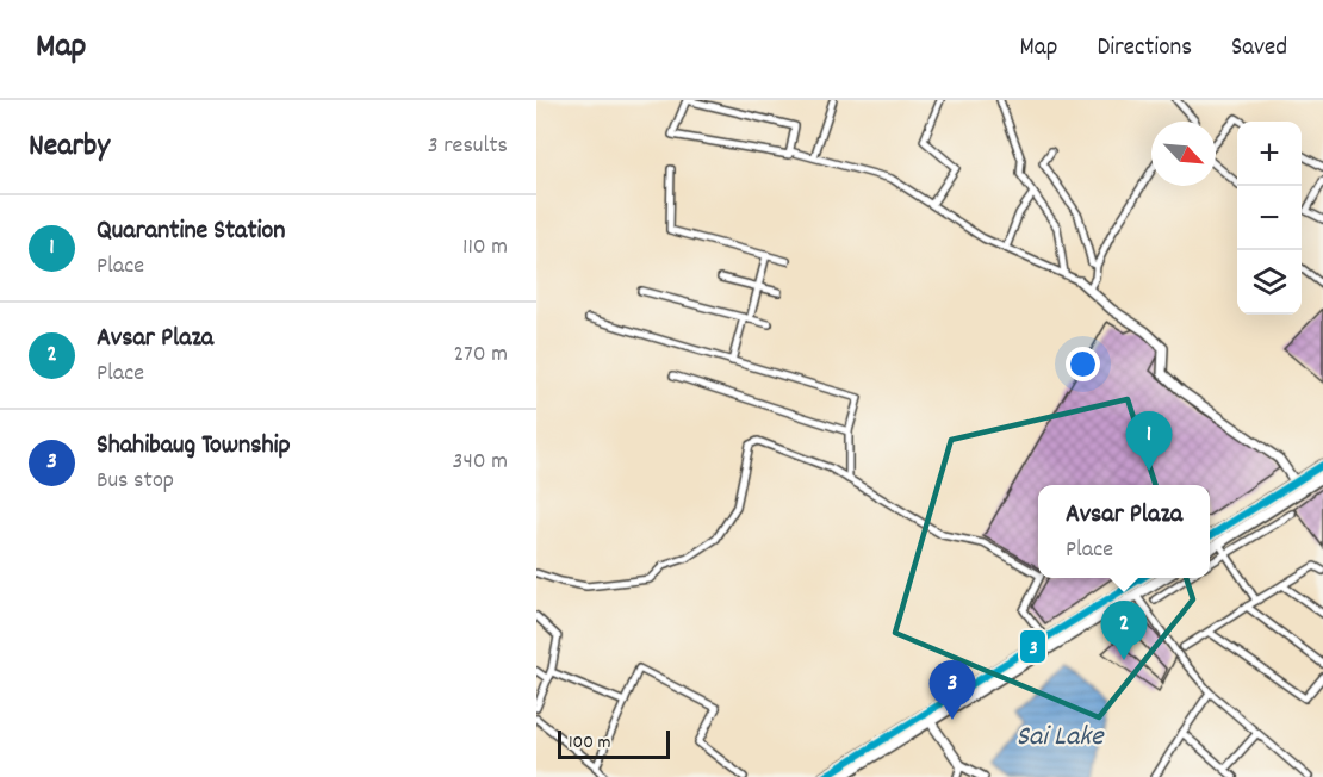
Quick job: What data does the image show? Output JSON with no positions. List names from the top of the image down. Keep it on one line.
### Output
{"water":["Sai Lake"],"lines":["transit line 3"],"scale_bar":"100 m","north":"bottom right","page":{"header":"Map","nav":["Map","Directions","Saved"],"heading":["Nearby","3 results"],"map_buttons":["+","−"],"list":[{"mark":"1","name":"Quarantine Station","note":"Place","value":"110 m"},{"mark":"2","name":"Avsar Plaza","note":"Place","value":"270 m"},{"mark":"3","name":"Shahibaug Township","note":"Bus stop","value":"340 m"}],"pins":["1","2","3"],"popup":["Avsar Plaza","Place"],"scale":"100 m"}}
